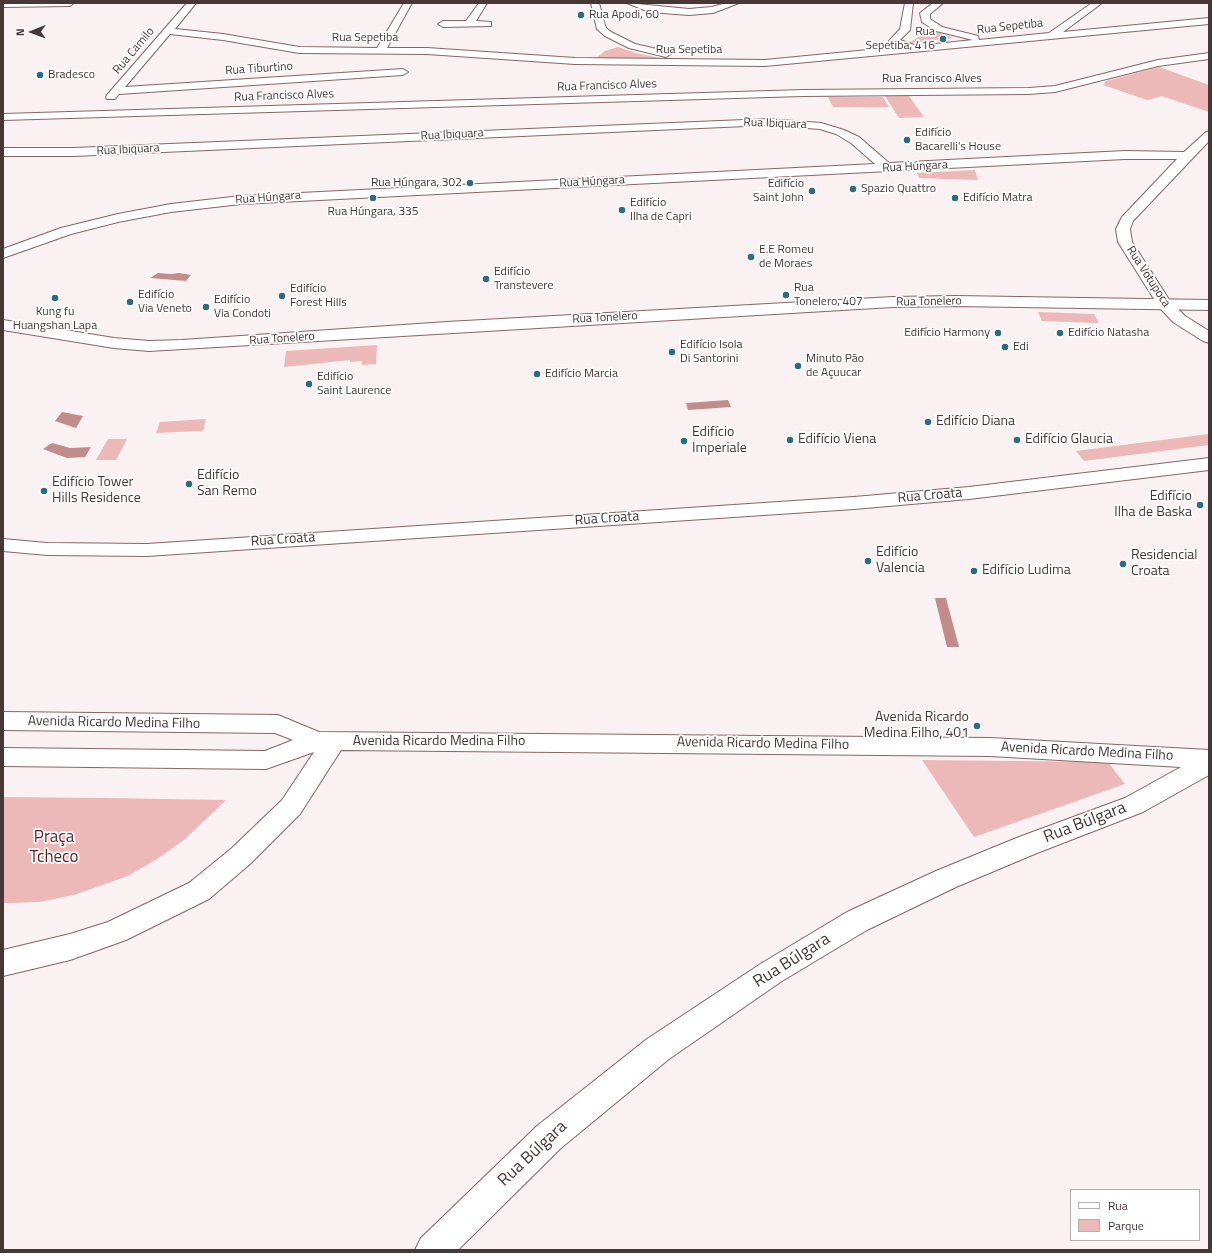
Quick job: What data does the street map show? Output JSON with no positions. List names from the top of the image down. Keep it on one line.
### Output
{"streets":{"street":["Rua Sepetiba","Rua Camilo","Rua Tiburtino","Rua Francisco Alves","Rua Ibiquara","Rua Húngara","Rua Votupoca","Rua Tonelero","Rua Croata","Avenida Ricardo Medina Filho","Rua Búlgara"]},"crossings":[["Rua Sepetiba","Rua Camilo"],["Rua Camilo","Rua Tiburtino"],["Rua Camilo","Rua Francisco Alves"],["Rua Ibiquara","Rua Húngara"],["Rua Húngara","Rua Votupoca"],["Rua Votupoca","Rua Tonelero"]],"parks":["Praça Tcheco"],"places":["Rua Apodi, 60","Rua Sepetiba, 416","Bradesco","Edifício Bacarelli's House","Rua Húngara, 302","Spazio Quattro","Edifício Saint John","Rua Húngara, 335","Edifício Matra","Edifício Ilha de Capri","E.E Romeu de Moraes","Edifício Transtevere","Rua Tonelero, 407","Edifício Forest Hills","Kung fu Huangshan Lapa","Edifício Via Veneto","Edifício Via Condoti","Edifício Harmony","Edifício Natasha","Edi","Edifício Isola Di Santorini","Minuto Pão de Açuucar","Edifício Marcia","Edifício Saint Laurence","Edifício Diana","Edifício Viena","Edifício Glaucia","Edifício Imperiale","Edifício San Remo","Edifício Tower Hills Residence","Edifício Ilha de Baska","Edifício Valencia","Residencial Croata","Edifício Ludima","Avenida Ricardo Medina Filho, 401"],"legend":["Rua","Parque"],"north":"left"}
